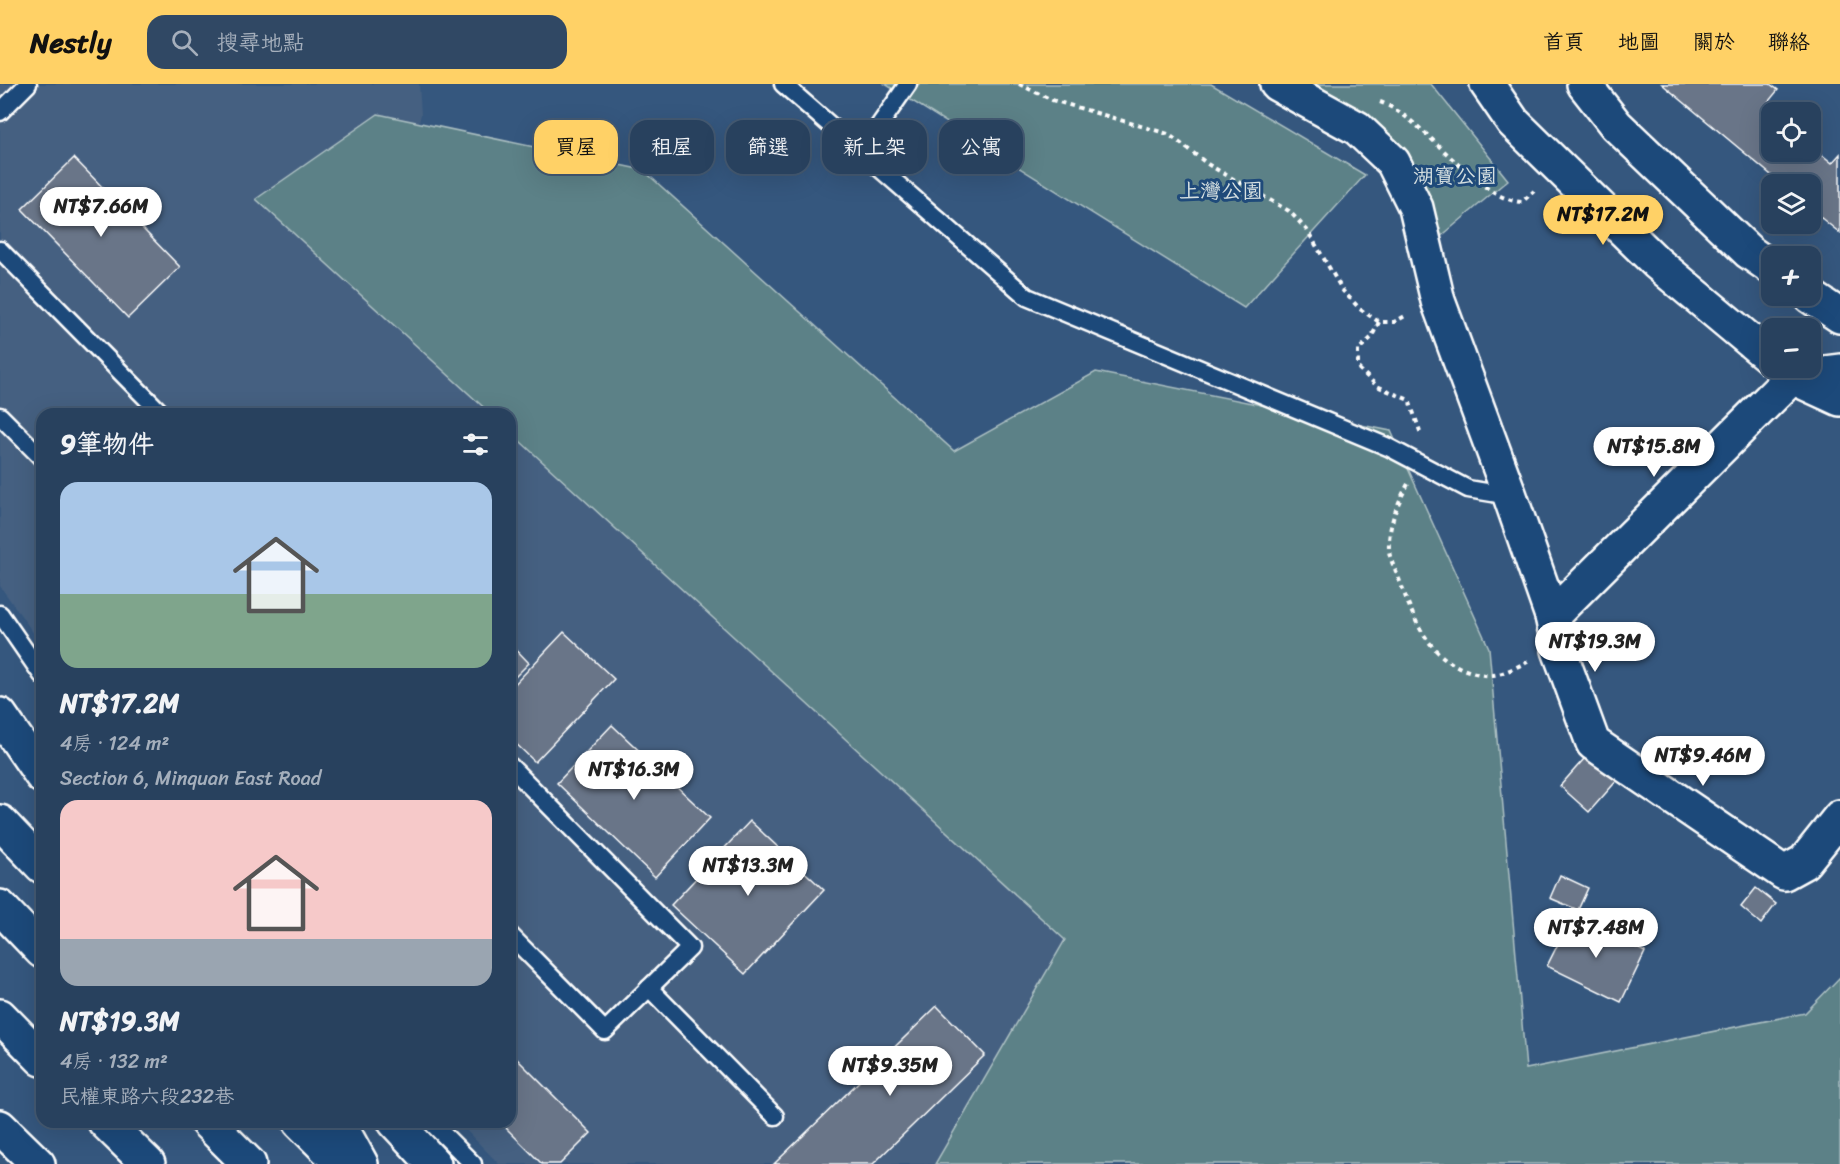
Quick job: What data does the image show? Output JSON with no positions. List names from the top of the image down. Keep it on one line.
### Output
{"parks":["湖寶公園","上灣公園"],"page":{"header":"Nestly","search":"搜尋地點","nav":["首頁","地圖","關於","聯絡"],"map_buttons":["+","−"],"chip":["買屋","租屋","篩選","新上架","公寓"],"price":["NT$7.66M","NT$17.2M","NT$15.8M","NT$19.3M","NT$9.46M","NT$16.3M","NT$13.3M","NT$7.48M","NT$9.35M"],"heading":"9筆物件","list":[{"name":"NT$17.2M","note":"4房 · 124 m² · Section 6, Minquan East Road"},{"name":"NT$19.3M","note":"4房 · 132 m² · 民權東路六段232巷"}]}}
